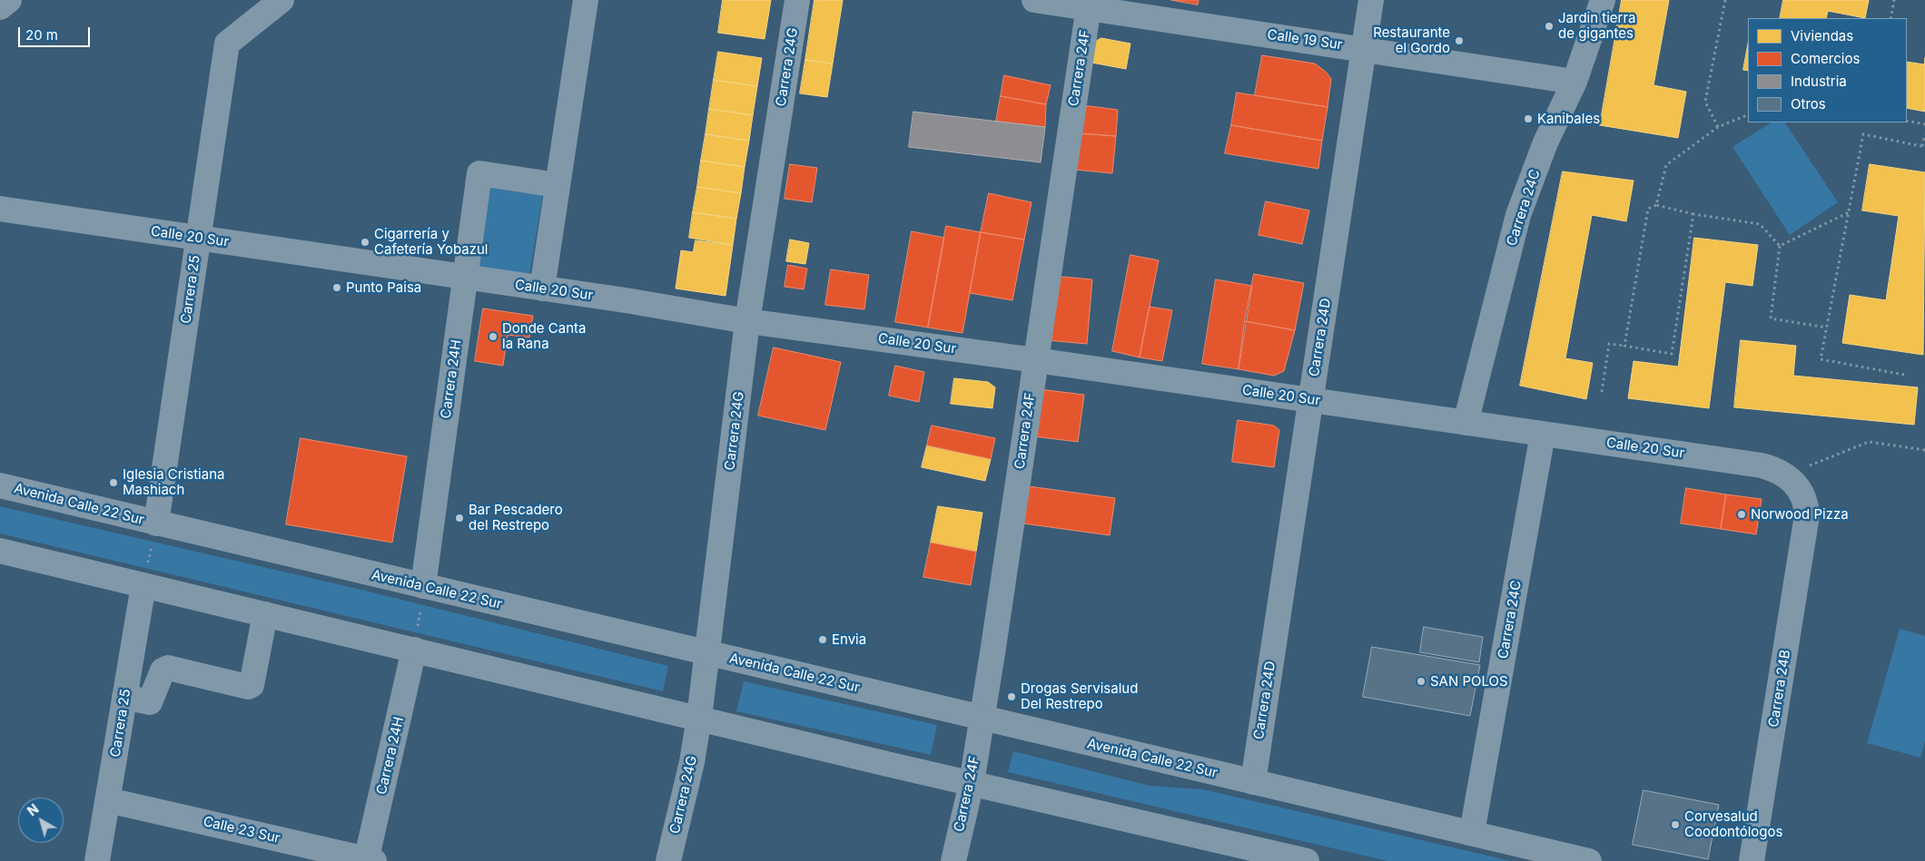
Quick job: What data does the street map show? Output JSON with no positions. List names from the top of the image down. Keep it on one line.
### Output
{"streets":{"street":["Calle 19 Sur","Carrera 24G","Carrera 24F","Carrera 24C","Calle 20 Sur","Carrera 25","Carrera 24D","Carrera 24H","Avenida Calle 22 Sur","Carrera 24B","Calle 23 Sur"]},"crossings":[["Calle 19 Sur","Carrera 24F"],["Calle 19 Sur","Carrera 24C"],["Calle 19 Sur","Carrera 24D"],["Carrera 24G","Calle 20 Sur"],["Carrera 24G","Avenida Calle 22 Sur"],["Carrera 24F","Calle 20 Sur"],["Carrera 24F","Avenida Calle 22 Sur"],["Carrera 24C","Calle 20 Sur"],["Carrera 24C","Avenida Calle 22 Sur"],["Calle 20 Sur","Carrera 25"],["Calle 20 Sur","Carrera 24D"],["Calle 20 Sur","Carrera 24H"],["Calle 20 Sur","Carrera 24B"],["Carrera 25","Avenida Calle 22 Sur"],["Carrera 25","Calle 23 Sur"],["Carrera 24D","Avenida Calle 22 Sur"],["Carrera 24H","Avenida Calle 22 Sur"],["Carrera 24H","Calle 23 Sur"]],"places":["Jardin tierra de gigantes","Restaurante el Gordo","Kanibales","Cigarrería y Cafetería Yobazul","Punto Paisa","Donde Canta la Rana","Iglesia Cristiana Mashiach","Norwood Pizza","Bar Pescadero del Restrepo","Envia","SAN POLOS","Drogas Servisalud Del Restrepo","Corvesalud Coodontólogos"],"legend":["Viviendas","Comercios","Industria","Otros"],"scale_bar":"20 m","north":"top left"}
